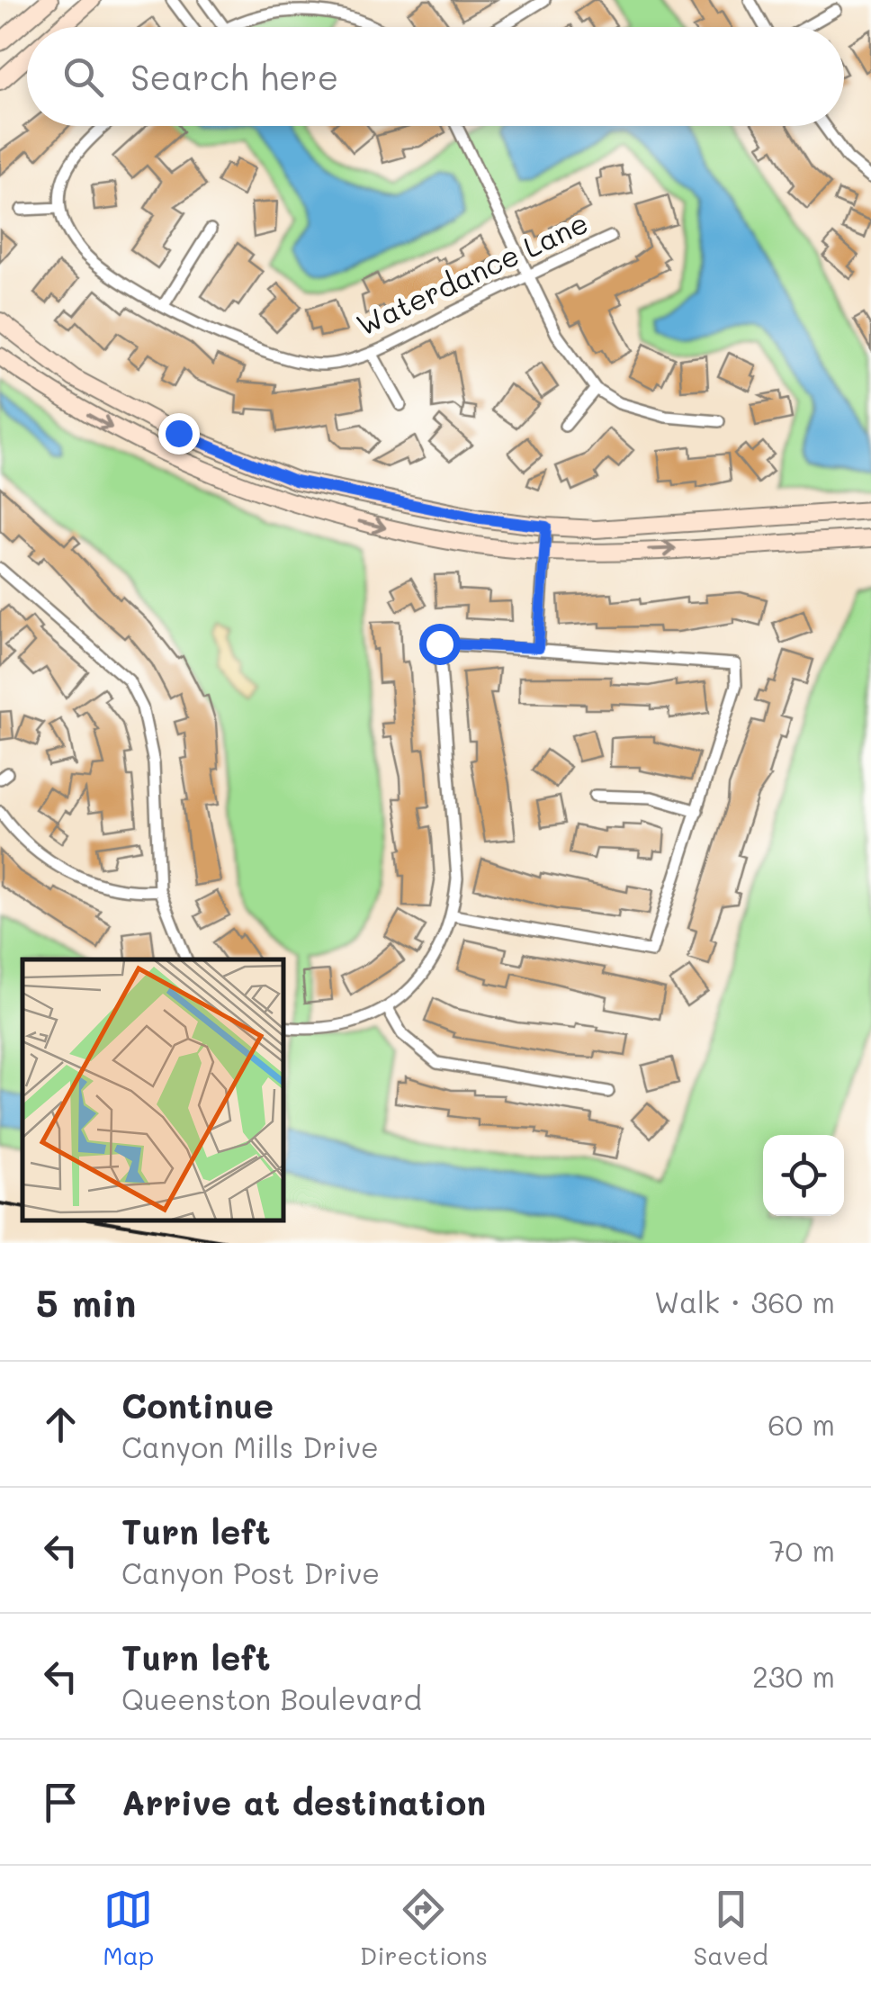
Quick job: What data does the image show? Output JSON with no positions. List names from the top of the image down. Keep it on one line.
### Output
{"streets":{"street":["Waterdance Lane"]},"page":{"search":"Search here","heading":["5 min","Walk · 360 m"],"list":[["Continue","Canyon Mills Drive","60 m"],["Turn left","Canyon Post Drive","70 m"],["Turn left","Queenston Boulevard","230 m"],"Arrive at destination"],"nav":["Map","Directions","Saved"]}}
